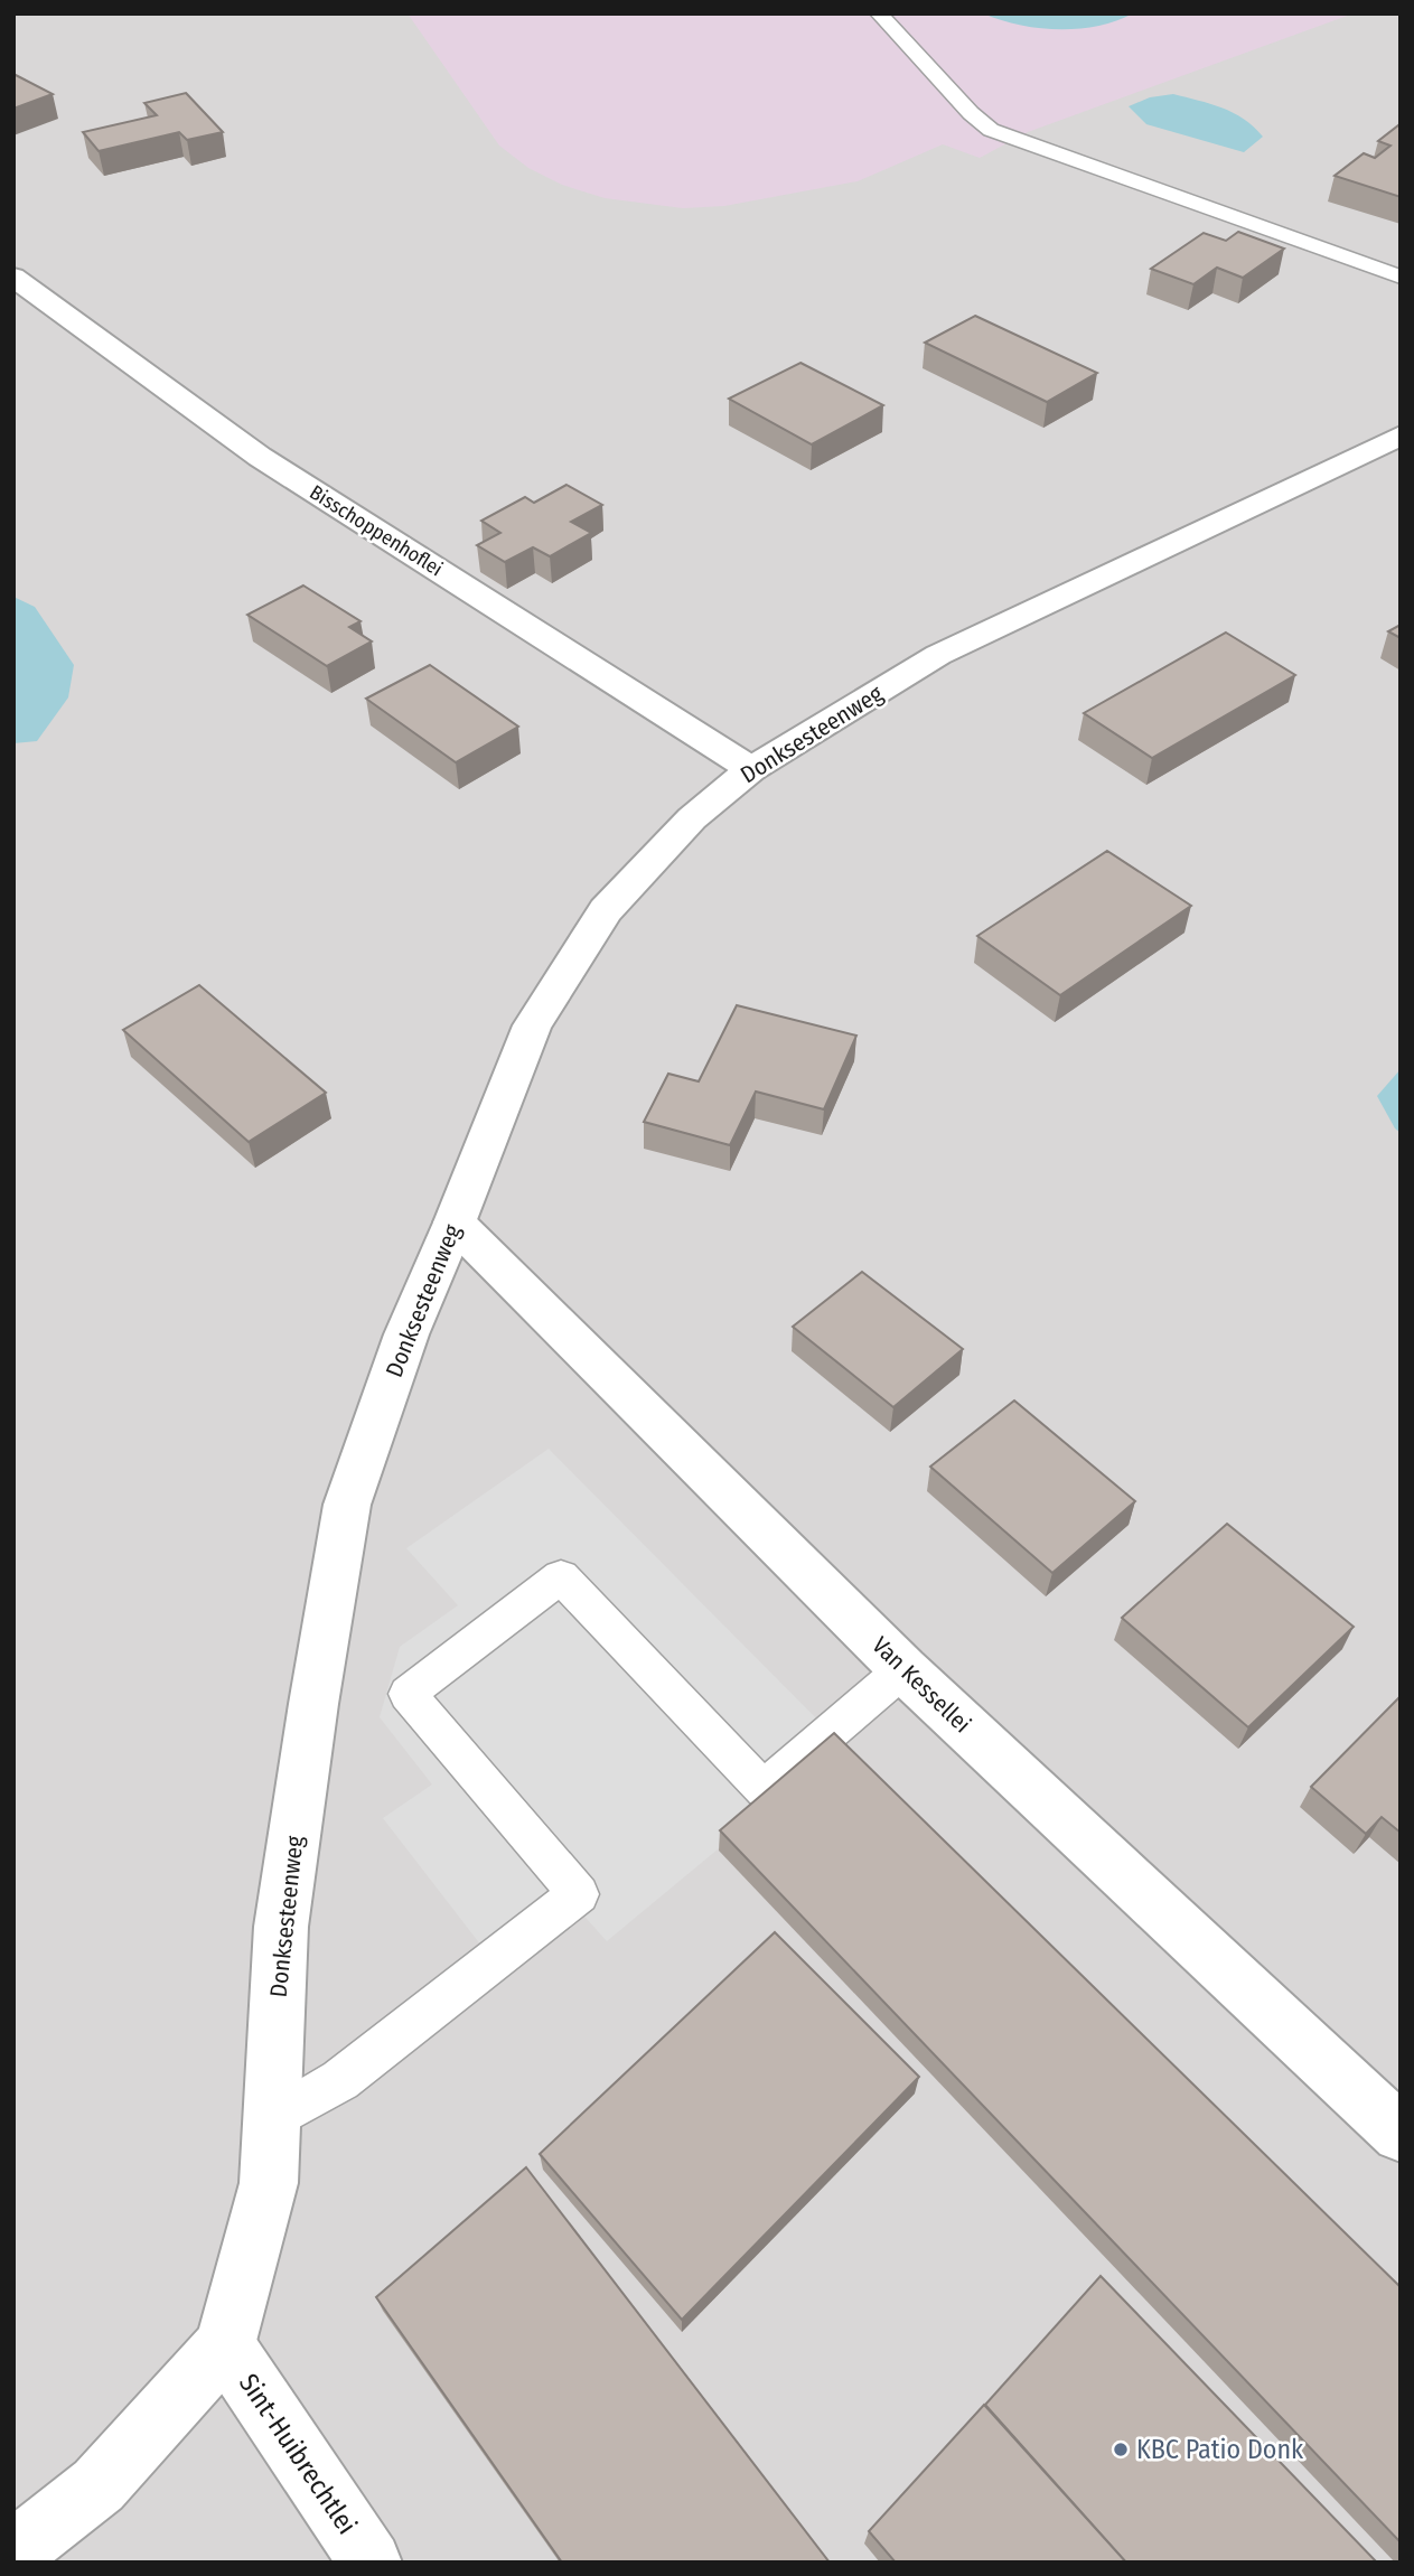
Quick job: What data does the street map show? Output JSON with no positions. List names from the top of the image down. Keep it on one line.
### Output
{"streets":{"street":["Bisschoppenhoflei","Donksesteenweg","Van Kessellei","Sint-Huibrechtlei"]},"crossings":[["Bisschoppenhoflei","Donksesteenweg"],["Donksesteenweg","Van Kessellei"],["Donksesteenweg","Sint-Huibrechtlei"]],"places":["KBC Patio Donk"]}
